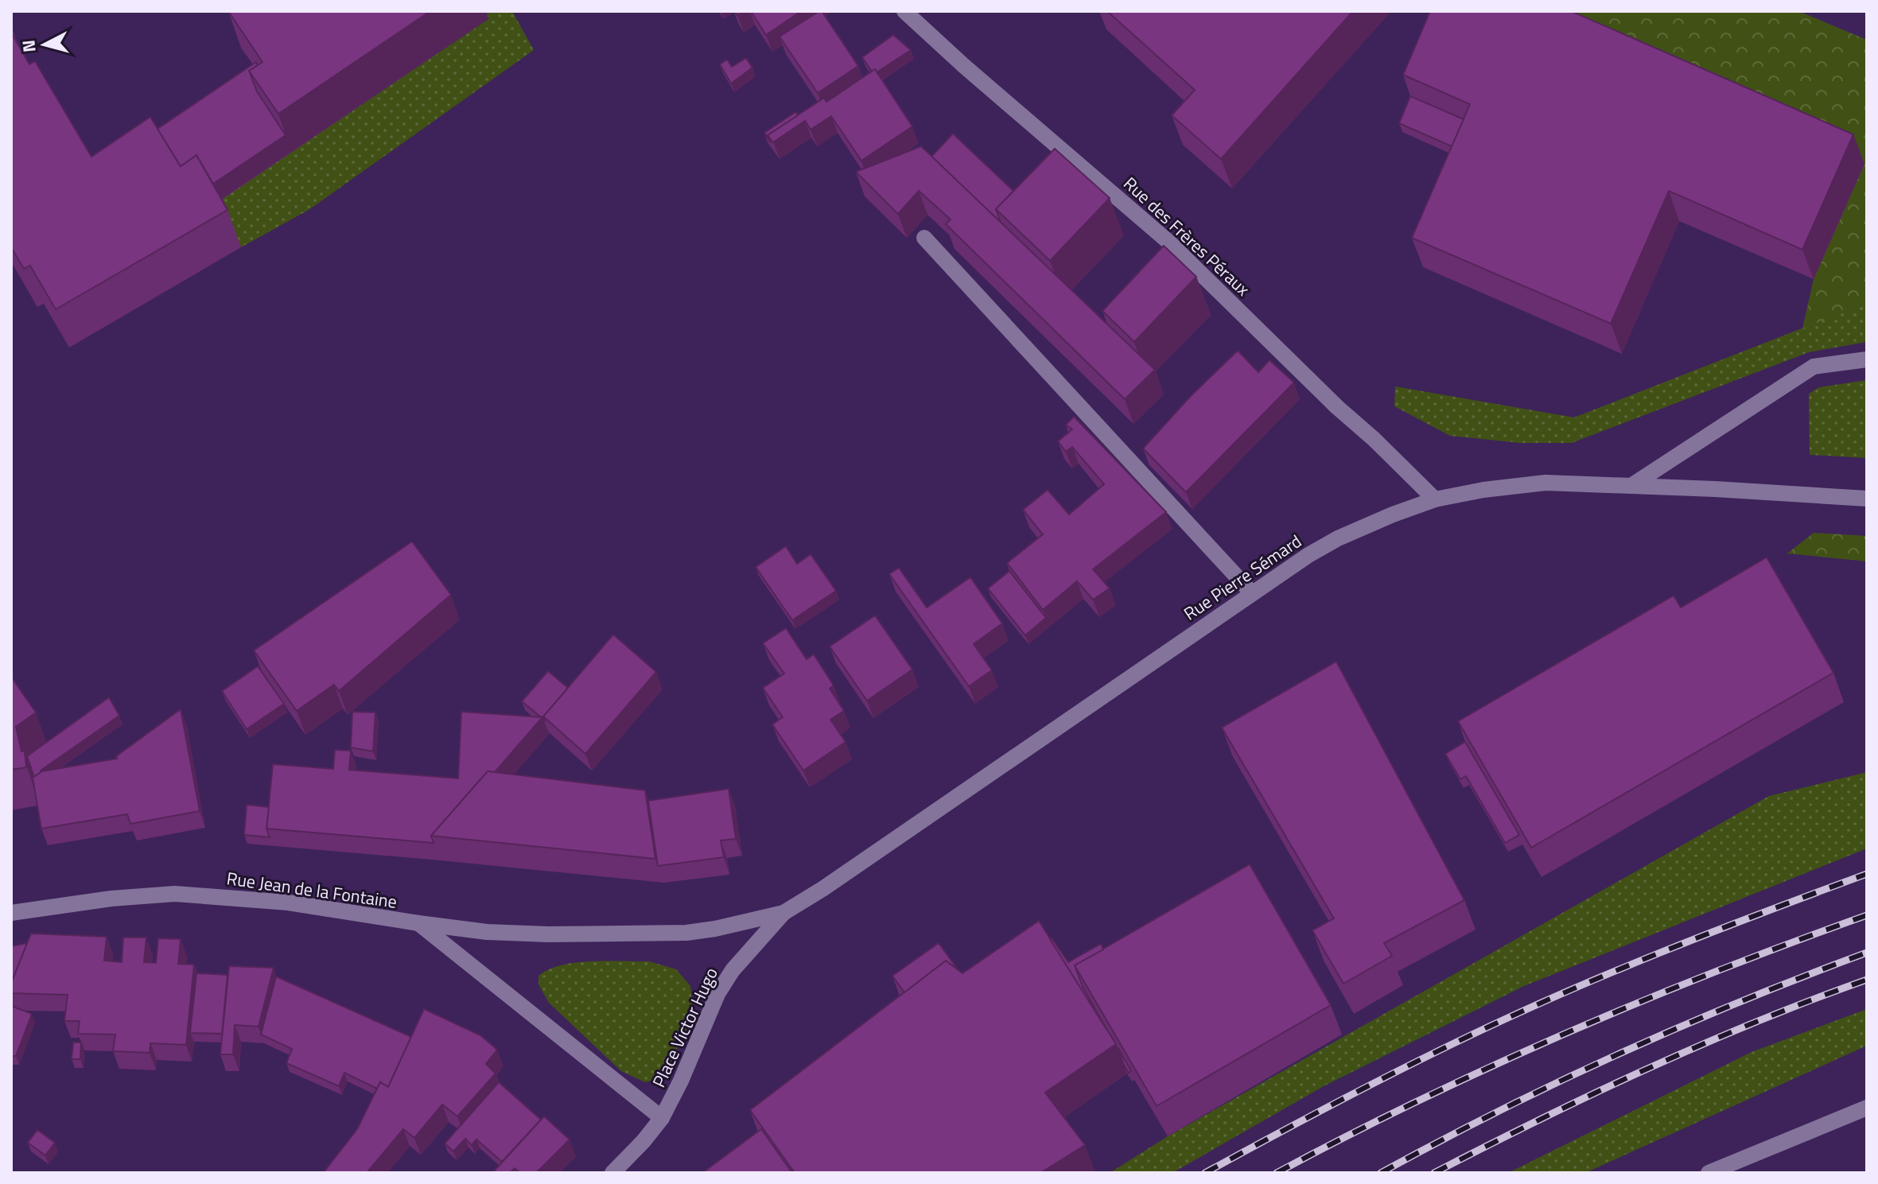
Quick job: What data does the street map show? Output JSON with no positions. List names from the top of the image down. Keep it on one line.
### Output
{"streets":{"street":["Rue des Frères Péraux","Rue Pierre Sémard","Rue Jean de la Fontaine","Place Victor Hugo"]},"crossings":[["Rue des Frères Péraux","Rue Pierre Sémard"],["Rue Pierre Sémard","Place Victor Hugo"],["Rue Jean de la Fontaine","Place Victor Hugo"]],"north":"left"}
